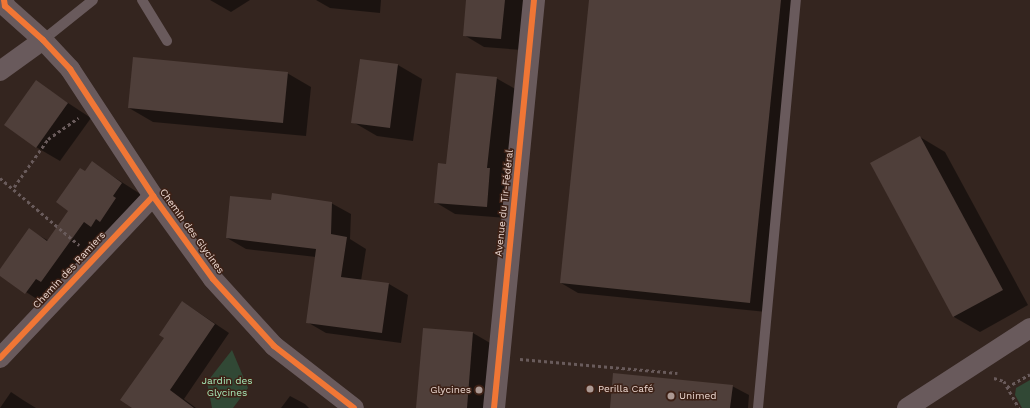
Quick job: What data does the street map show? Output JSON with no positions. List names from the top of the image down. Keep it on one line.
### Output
{"streets":{"street":["Avenue du Tir-Fédéral","Chemin des Glycines","Chemin des Ramiers"]},"crossings":[["Chemin des Glycines","Chemin des Ramiers"]],"parks":["Jardin des Glycines"],"places":["Perilla Café","Glycines","Unimed"]}
